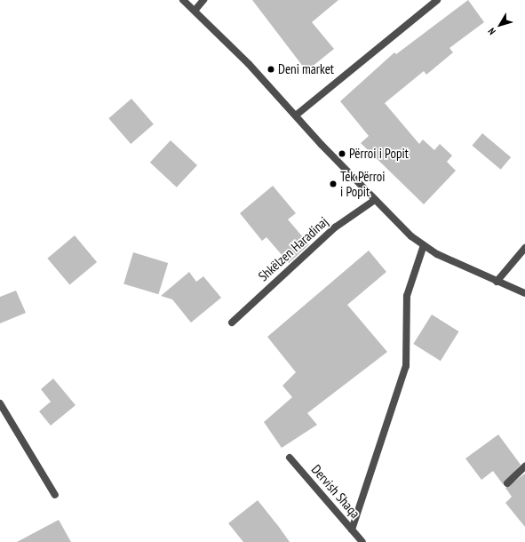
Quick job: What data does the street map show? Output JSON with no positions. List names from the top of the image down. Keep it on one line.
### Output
{"streets":{"street":["Shkëlzen Haradinaj","Dervish Shaqa"]},"places":["Deni market","Përroi i Popit","Tek Përroi i Popit"],"north":"bottom left"}
